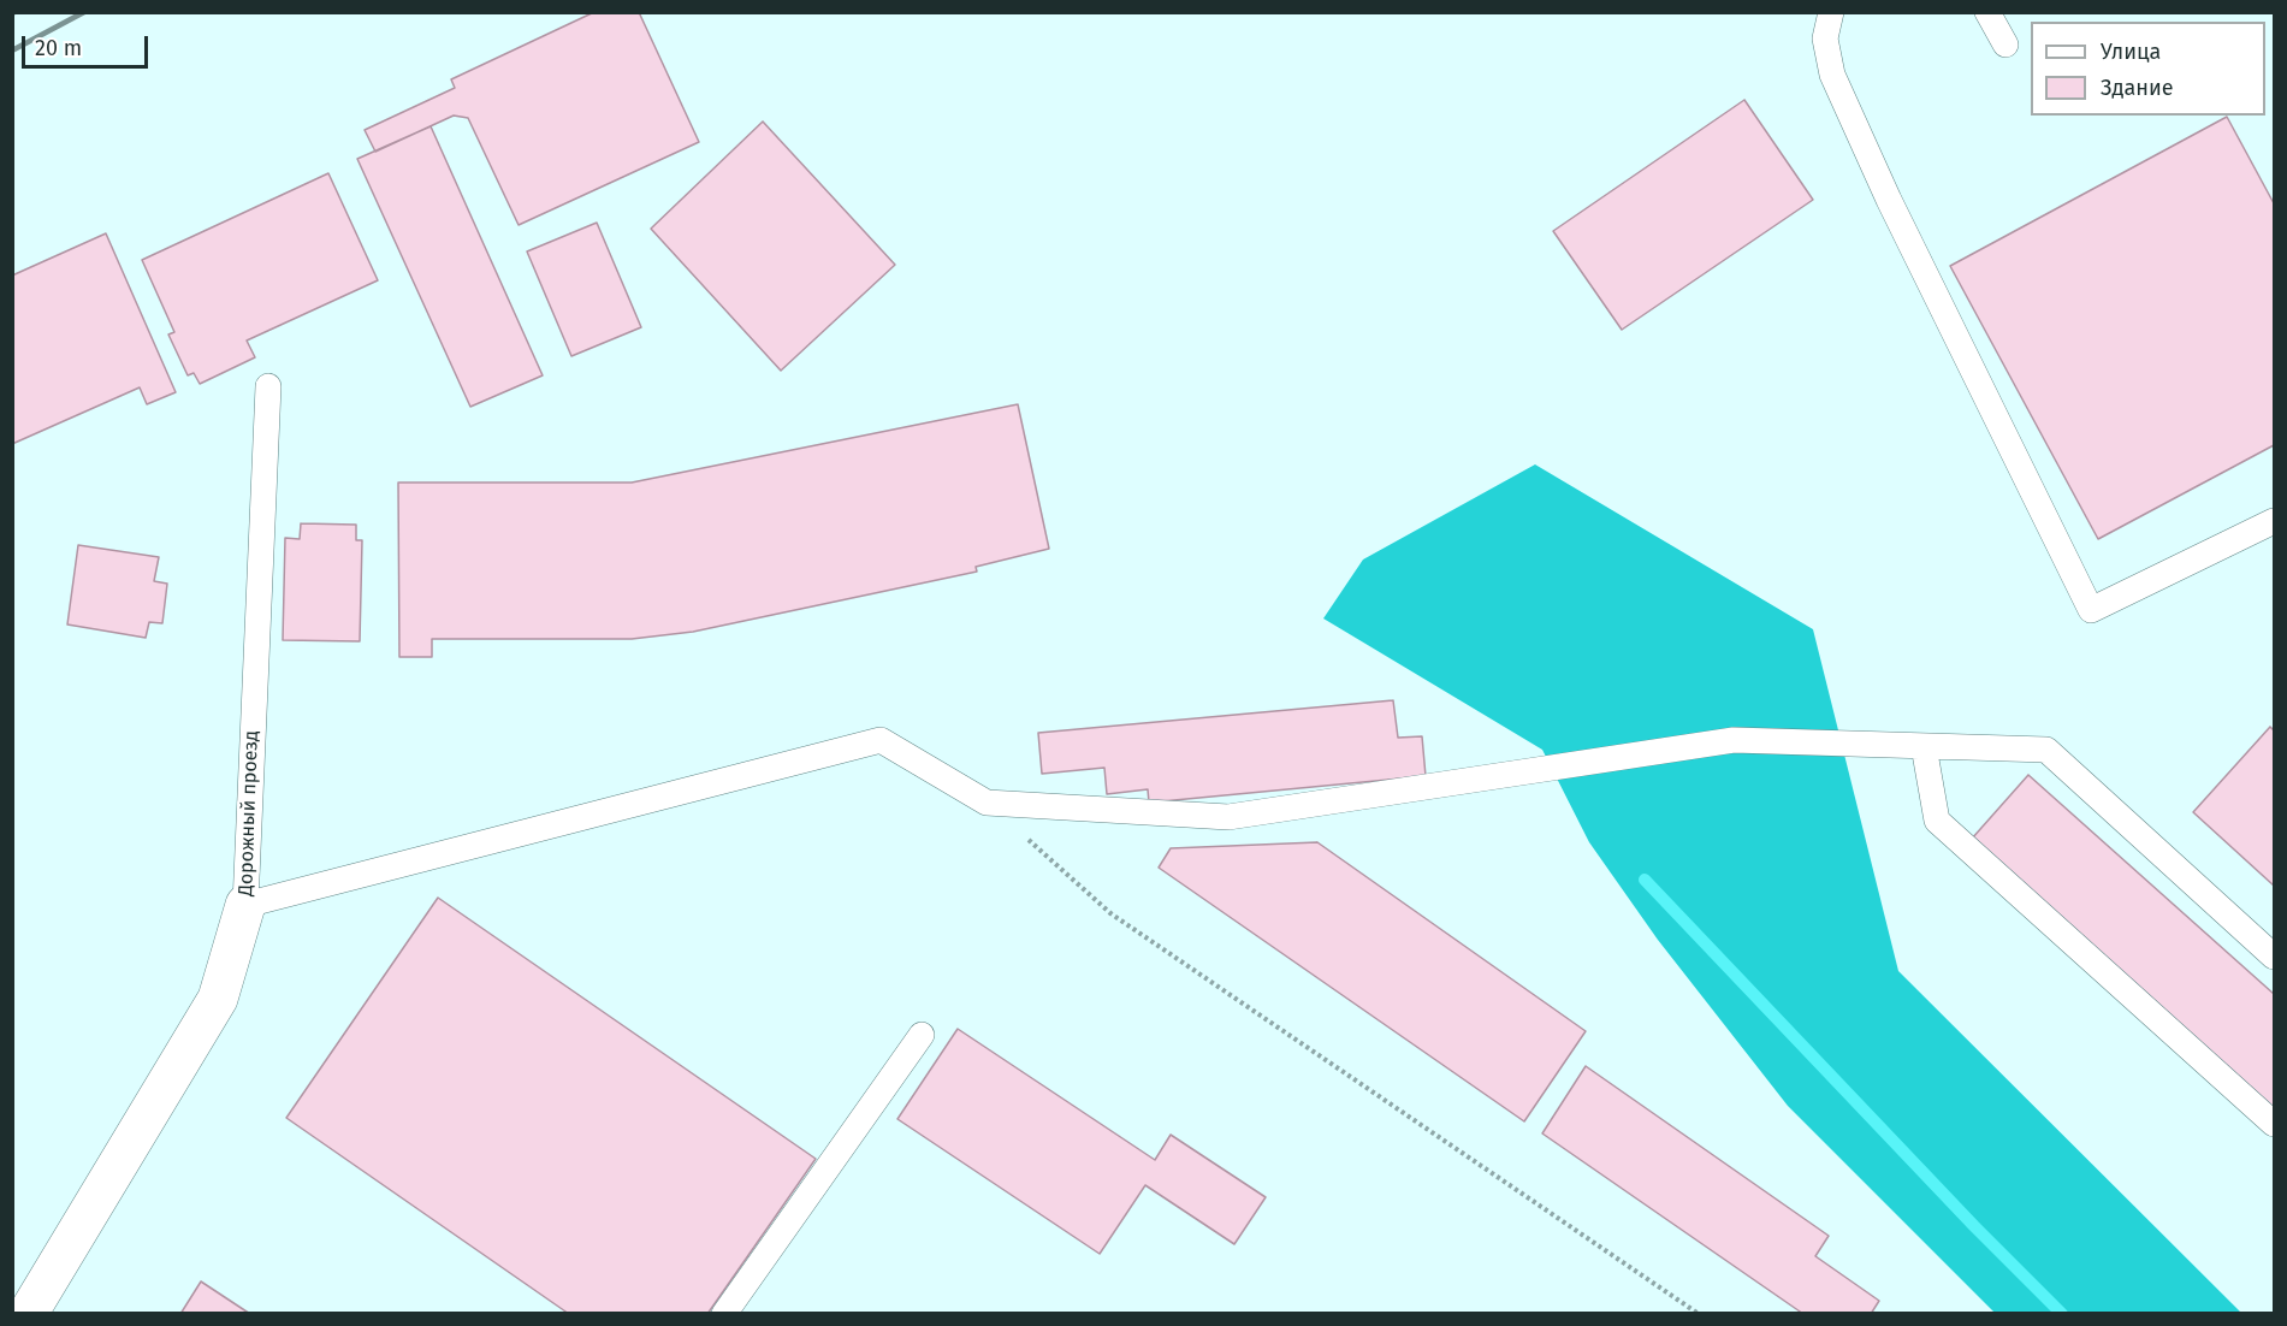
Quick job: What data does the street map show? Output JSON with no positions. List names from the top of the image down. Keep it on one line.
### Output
{"streets":{"street":["Дорожный проезд"]},"legend":["Улица","Здание"],"scale_bar":"20 m"}
